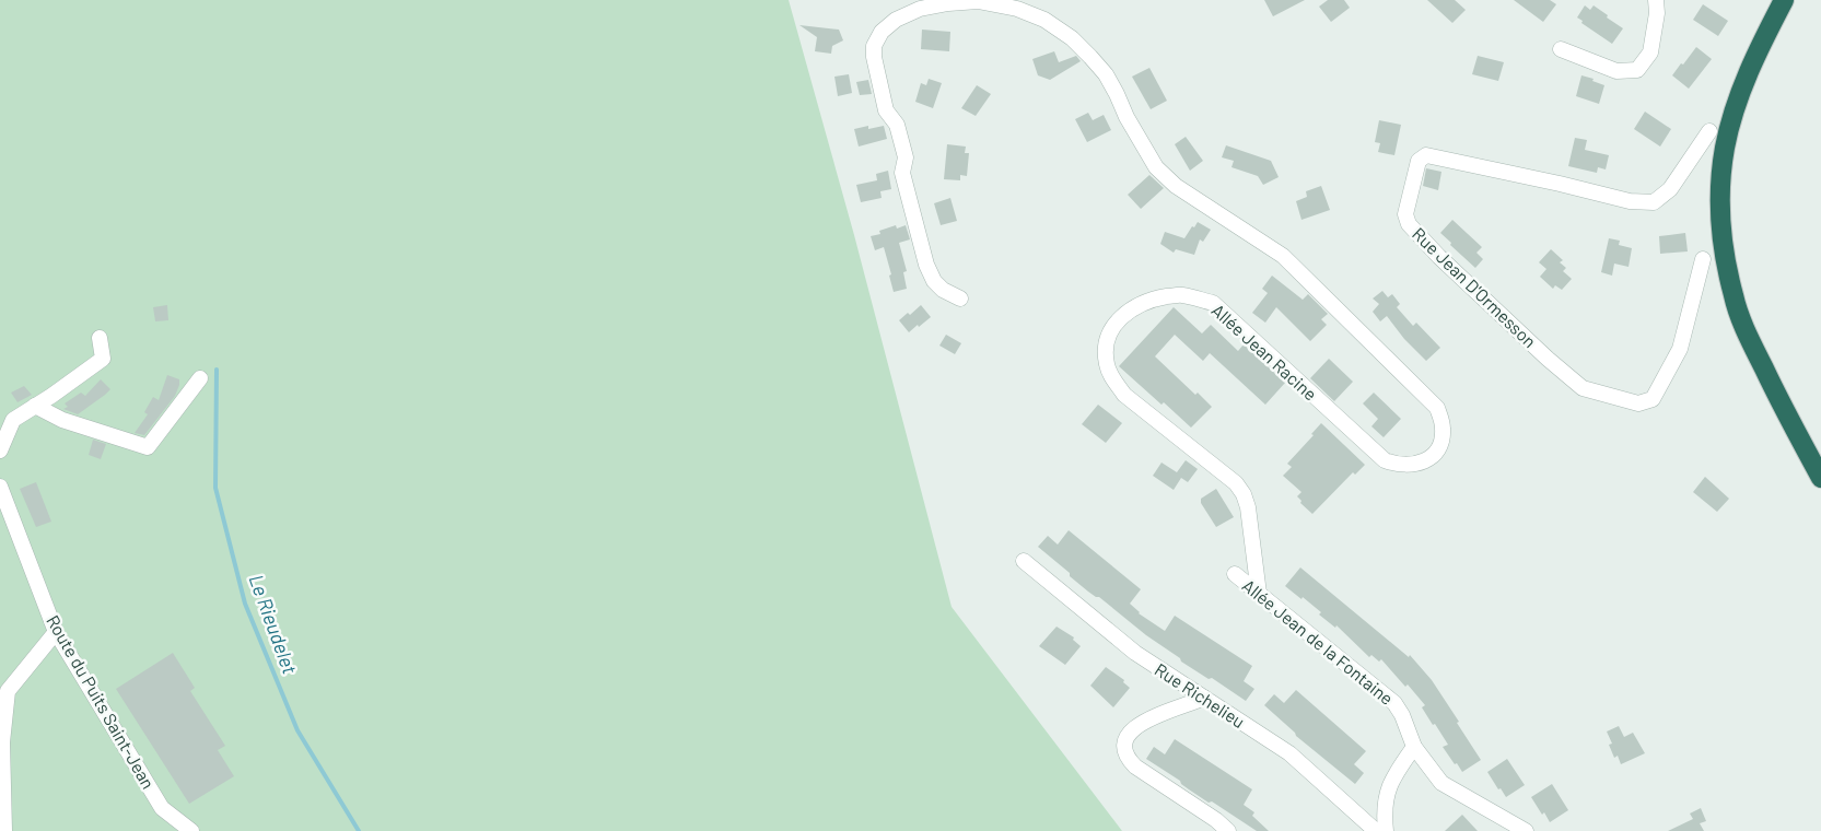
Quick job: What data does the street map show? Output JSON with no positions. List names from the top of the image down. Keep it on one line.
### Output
{"streets":{"street":["Rue Jean D'Ormesson","Allée Jean Racine","Allée Jean de la Fontaine","Rue Richelieu","Route du Puits Saint-Jean"]},"crossings":[["Allée Jean Racine","Allée Jean de la Fontaine"]],"water":["Le Rieudelet"]}
